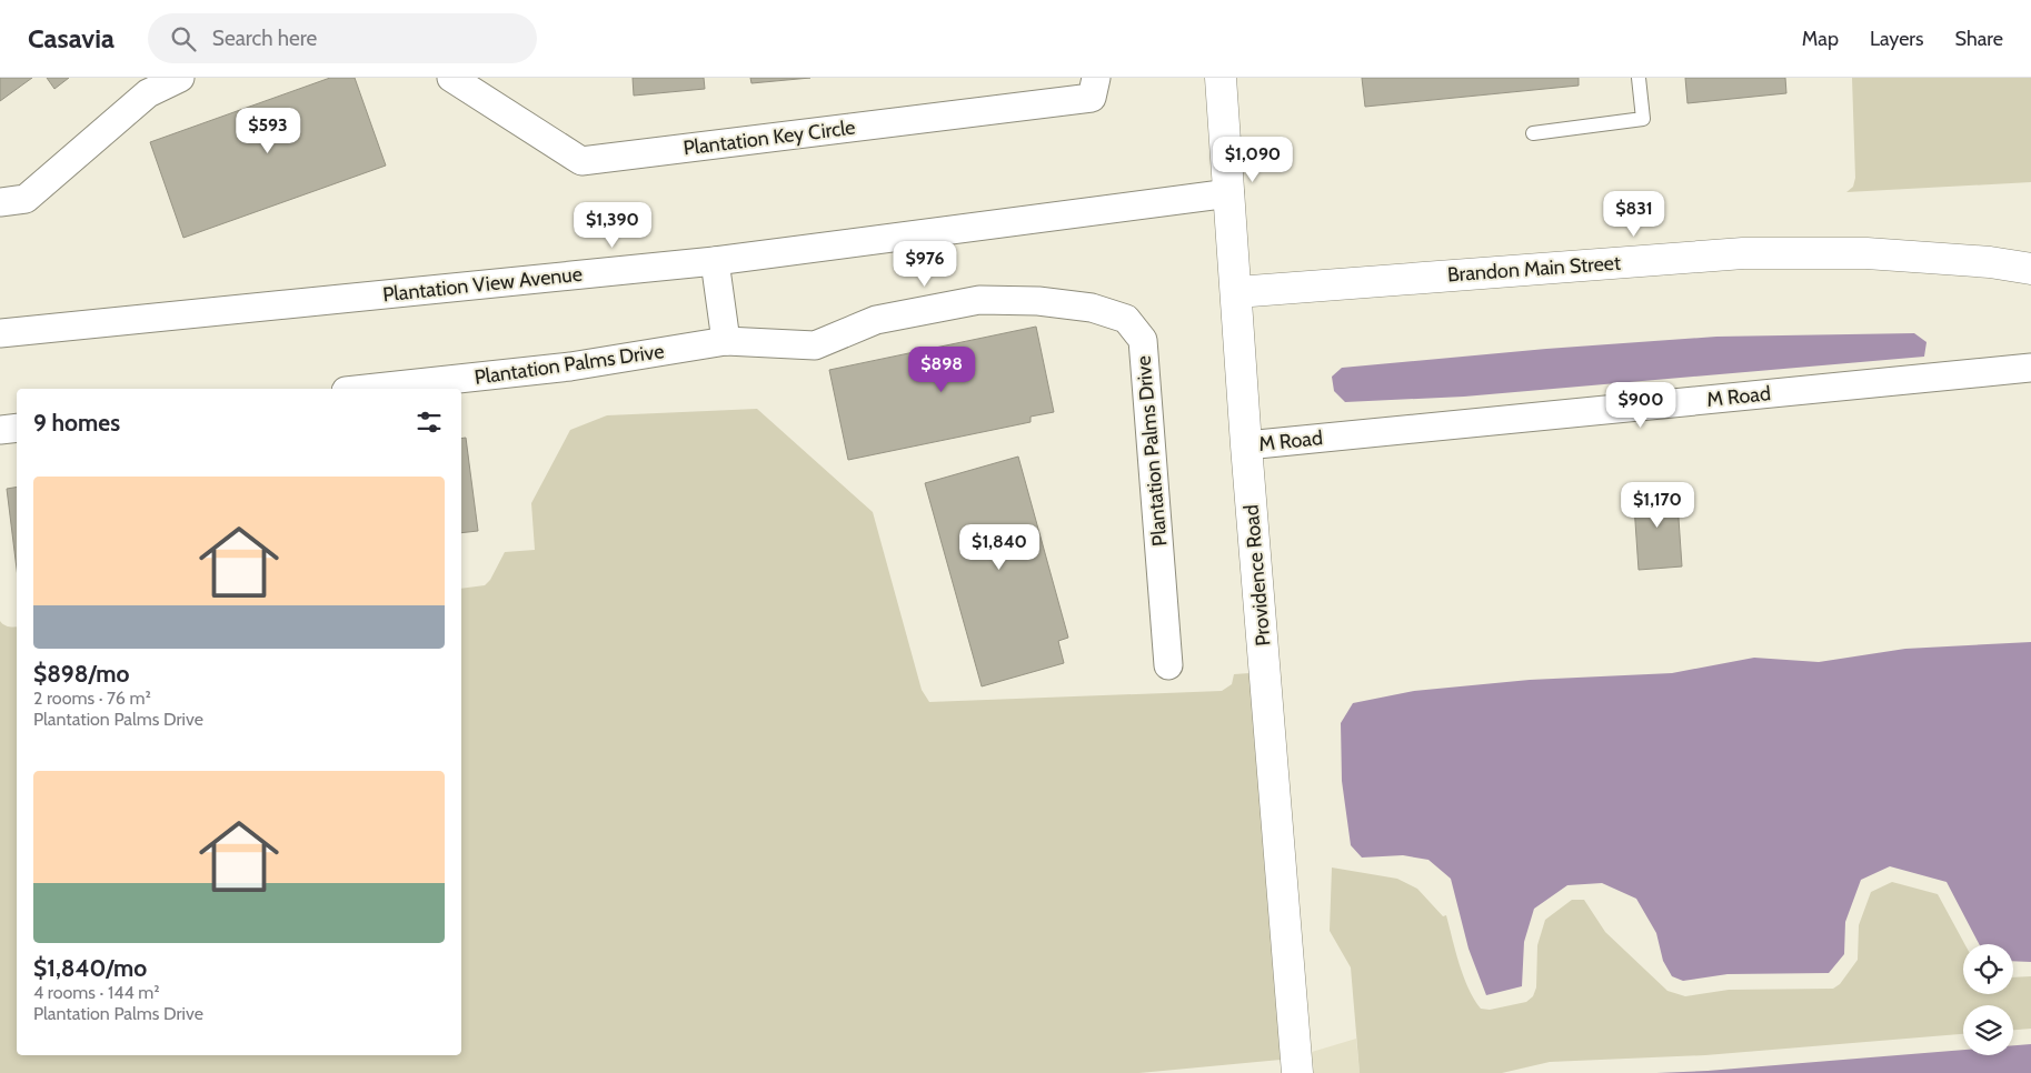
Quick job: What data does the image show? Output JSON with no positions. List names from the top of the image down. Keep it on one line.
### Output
{"streets":{"street":["Plantation Key Circle","Brandon Main Street","Plantation View Avenue","Plantation Palms Drive","M Road","Providence Road"]},"crossings":[["Brandon Main Street","Providence Road"],["Plantation View Avenue","Providence Road"],["M Road","Providence Road"]],"page":{"header":"Casavia","search":"Search here","nav":["Map","Layers","Share"],"price":["$593","$1,090","$831","$1,390","$976","$898","$900","$1,170","$1,840"],"heading":"9 homes","list":[{"name":"$898/mo","note":"2 rooms · 76 m² · Plantation Palms Drive"},{"name":"$1,840/mo","note":"4 rooms · 144 m² · Plantation Palms Drive"}]}}
